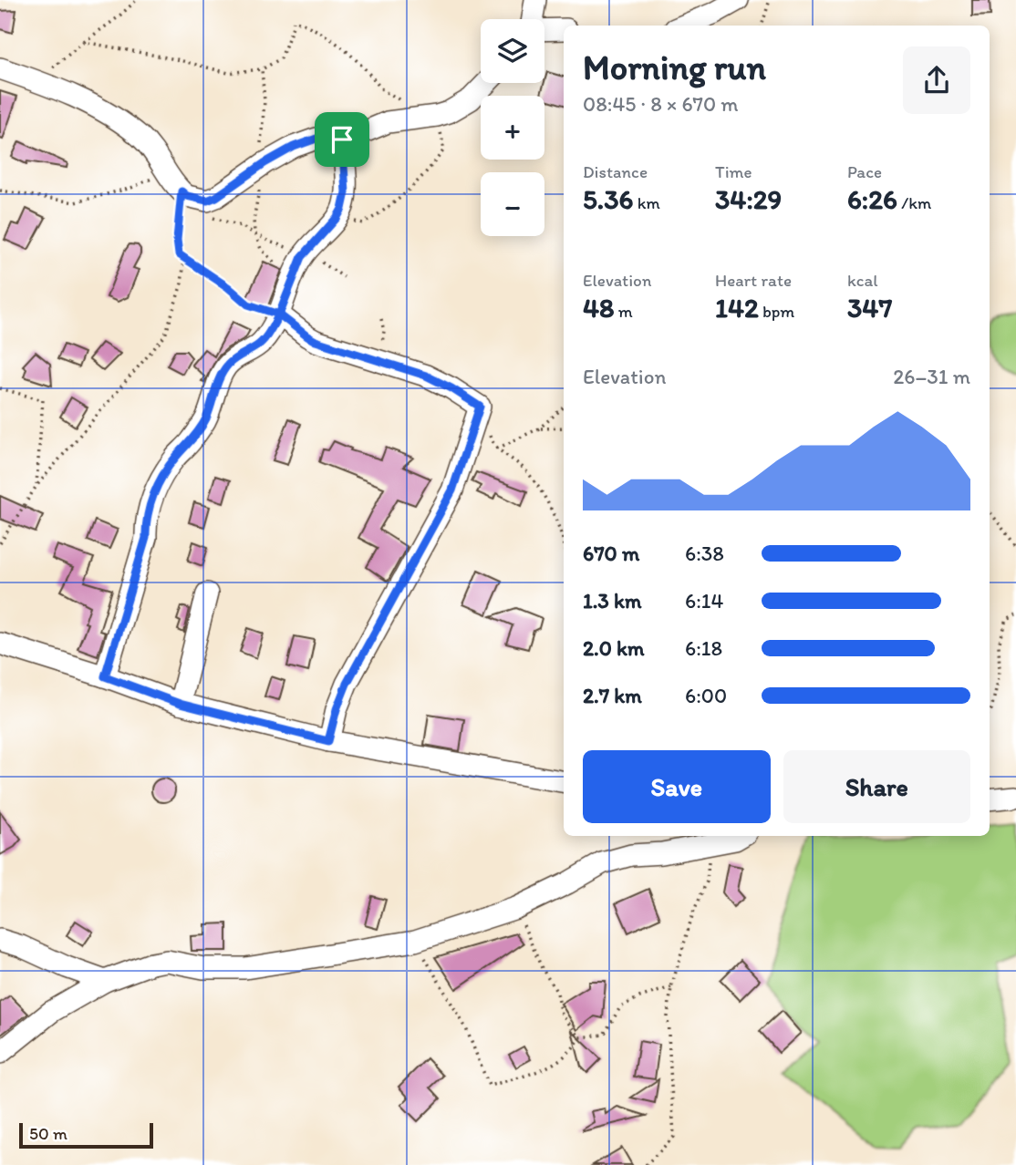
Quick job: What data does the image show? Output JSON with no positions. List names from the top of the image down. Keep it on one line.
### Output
{"scale_bar":"50 m","page":{"map_buttons":["+","−"],"heading":["Morning run","08:45 · 8 × 670 m"],"stats":[["Distance","5.36 km"],["Time","34:29"],["Pace","6:26 /km"],["Elevation","48 m"],["Heart rate","142 bpm"],["kcal","347"]],"chart":["Elevation","26–31 m"],"list":[{"name":"670 m","note":"6:38"},{"name":"1.3 km","note":"6:14"},{"name":"2.0 km","note":"6:18"},{"name":"2.7 km","note":"6:00"}],"buttons":["Save","Share"],"scale":"50 m"}}
